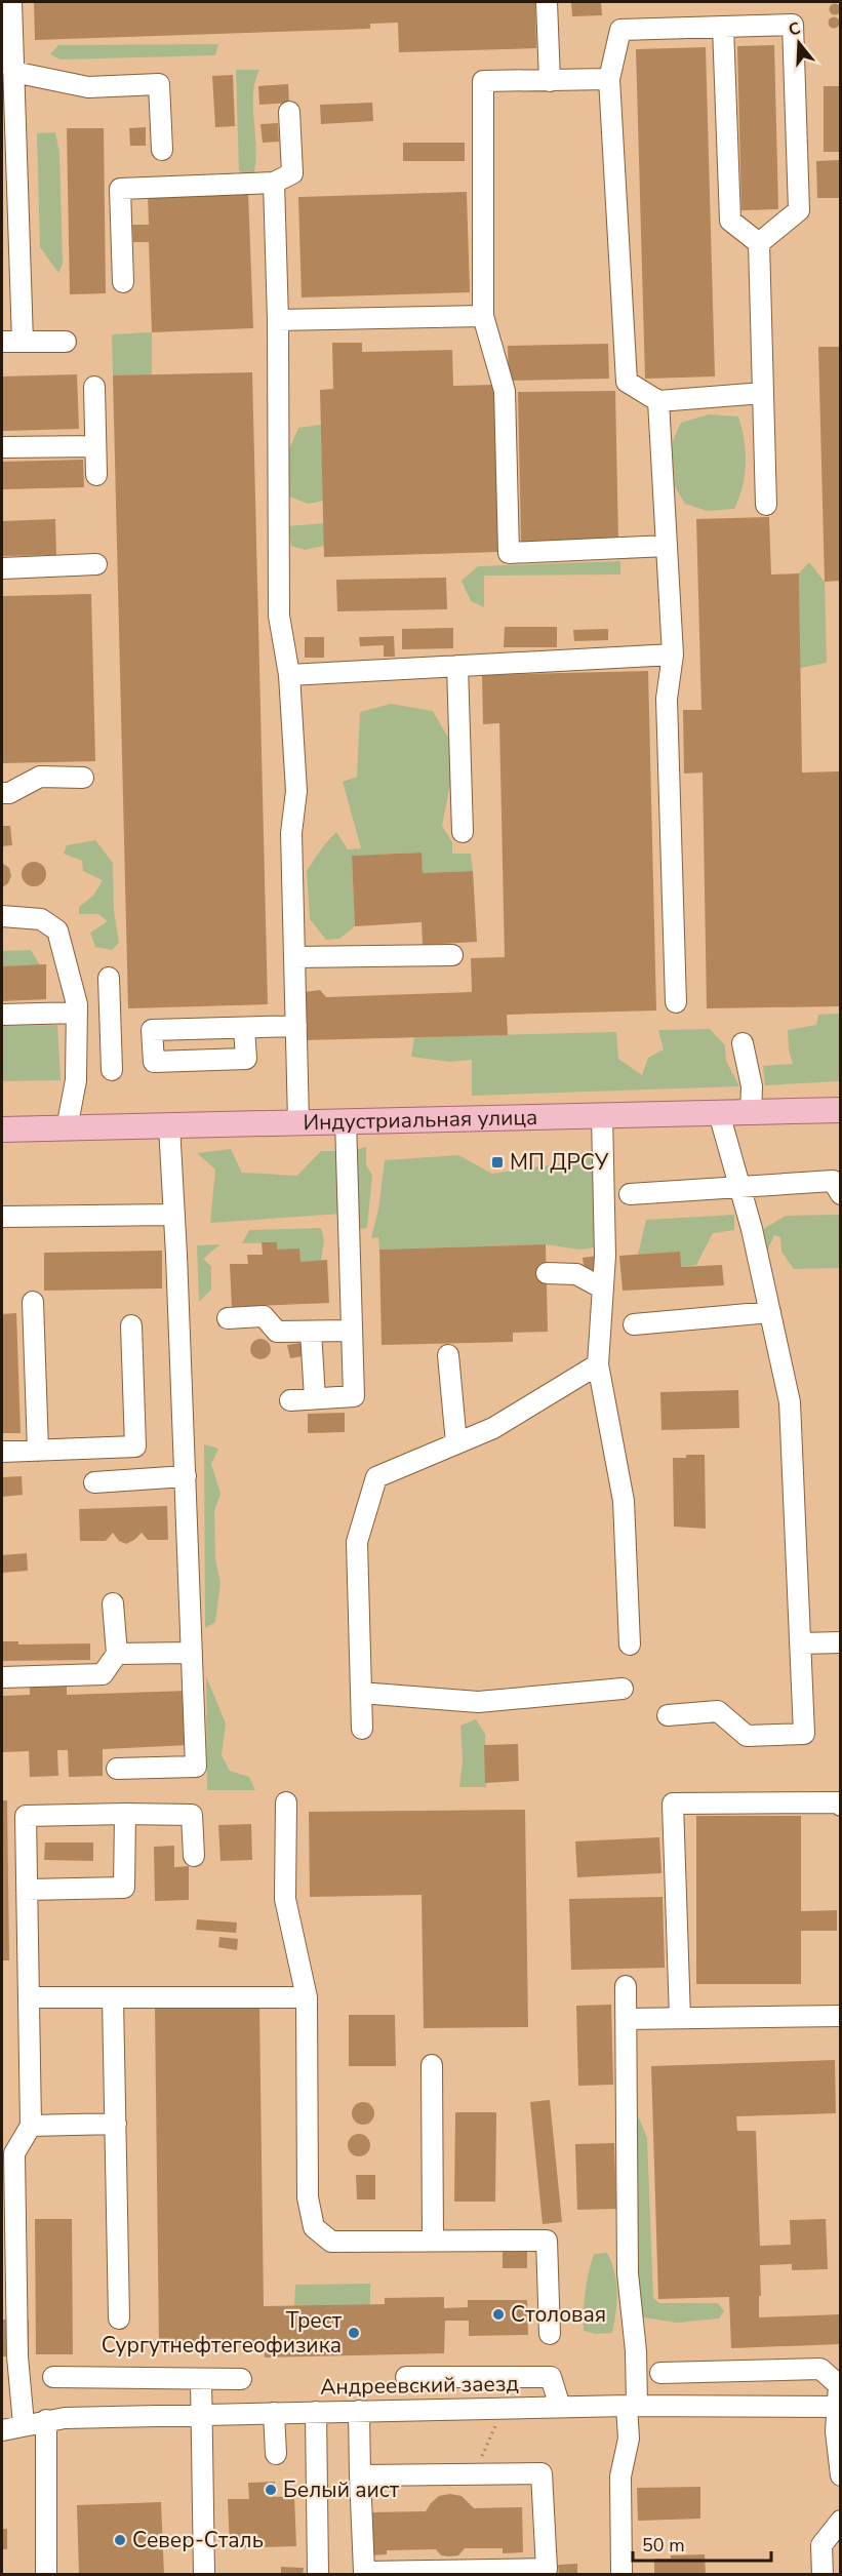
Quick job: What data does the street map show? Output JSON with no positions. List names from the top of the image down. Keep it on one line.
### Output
{"streets":{"main road":["Индустриальная улица"],"street":["Андреевский заезд"]},"places":{"transit":["МП ДРСУ"],"other":["Столовая","Трест Сургутнефтегеофизика","Белый аист","Север-Сталь"]},"scale_bar":"50 m","north":"top"}
